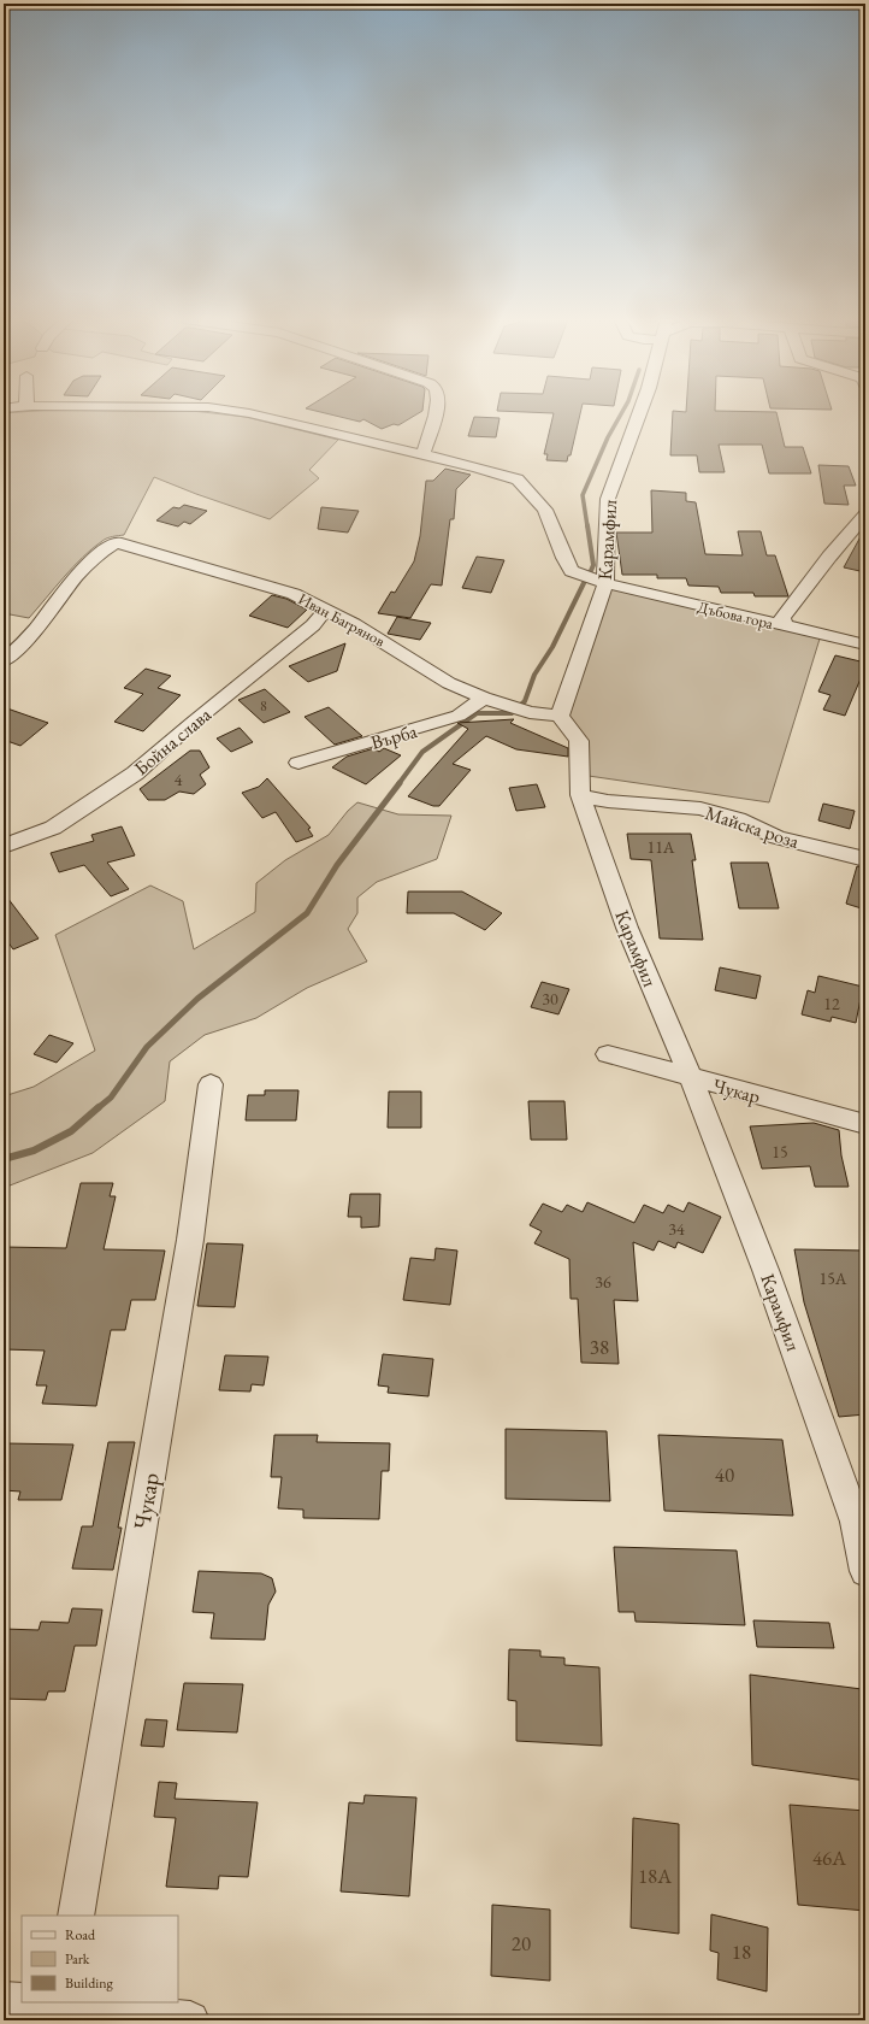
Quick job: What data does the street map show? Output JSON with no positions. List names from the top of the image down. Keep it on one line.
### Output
{"streets":{"street":["Карамфил","Дъбова гора","Иван Багрянов","Върба","Бойна слава","Майска роза","Чукар"]},"crossings":[["Карамфил","Дъбова гора"],["Карамфил","Иван Багрянов"],["Карамфил","Майска роза"],["Карамфил","Чукар"],["Иван Багрянов","Върба"],["Иван Багрянов","Бойна слава"]],"house_numbers":["8","4","11А","30","12","15","34","15А","36","38","40","46А","18А","20","18"],"legend":["Road","Park","Building"]}
